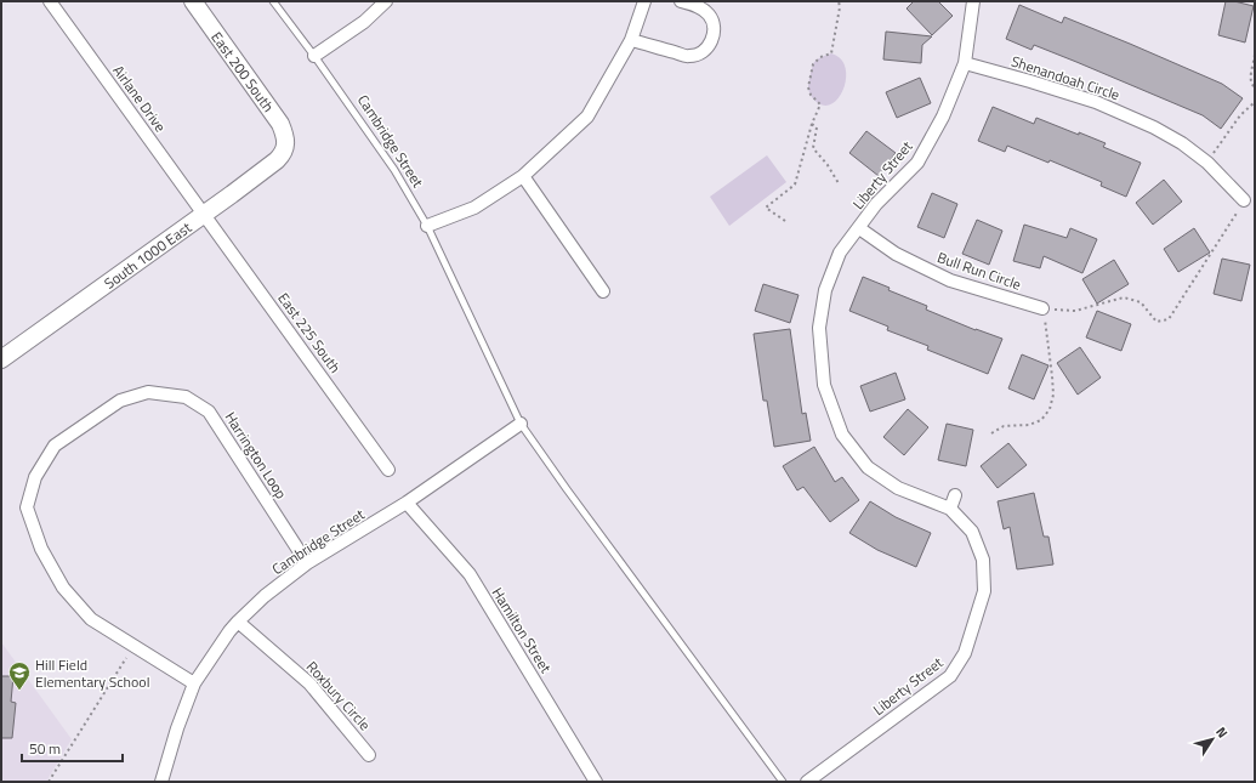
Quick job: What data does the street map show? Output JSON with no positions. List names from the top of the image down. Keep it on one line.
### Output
{"streets":{"street":["East 200 South","Shenandoah Circle","Airlane Drive","Cambridge Street","Liberty Street","South 1000 East","Bull Run Circle","East 225 South","Harrington Loop","Hamilton Street","Roxbury Circle"]},"crossings":[["East 200 South","South 1000 East"],["Shenandoah Circle","Liberty Street"],["Airlane Drive","South 1000 East"],["Airlane Drive","East 225 South"],["Cambridge Street","Harrington Loop"],["Cambridge Street","Hamilton Street"],["Cambridge Street","Roxbury Circle"],["Liberty Street","Bull Run Circle"],["South 1000 East","East 225 South"]],"places":{"school or university":["Hill Field Elementary School"]},"scale_bar":"50 m","north":"top right"}
